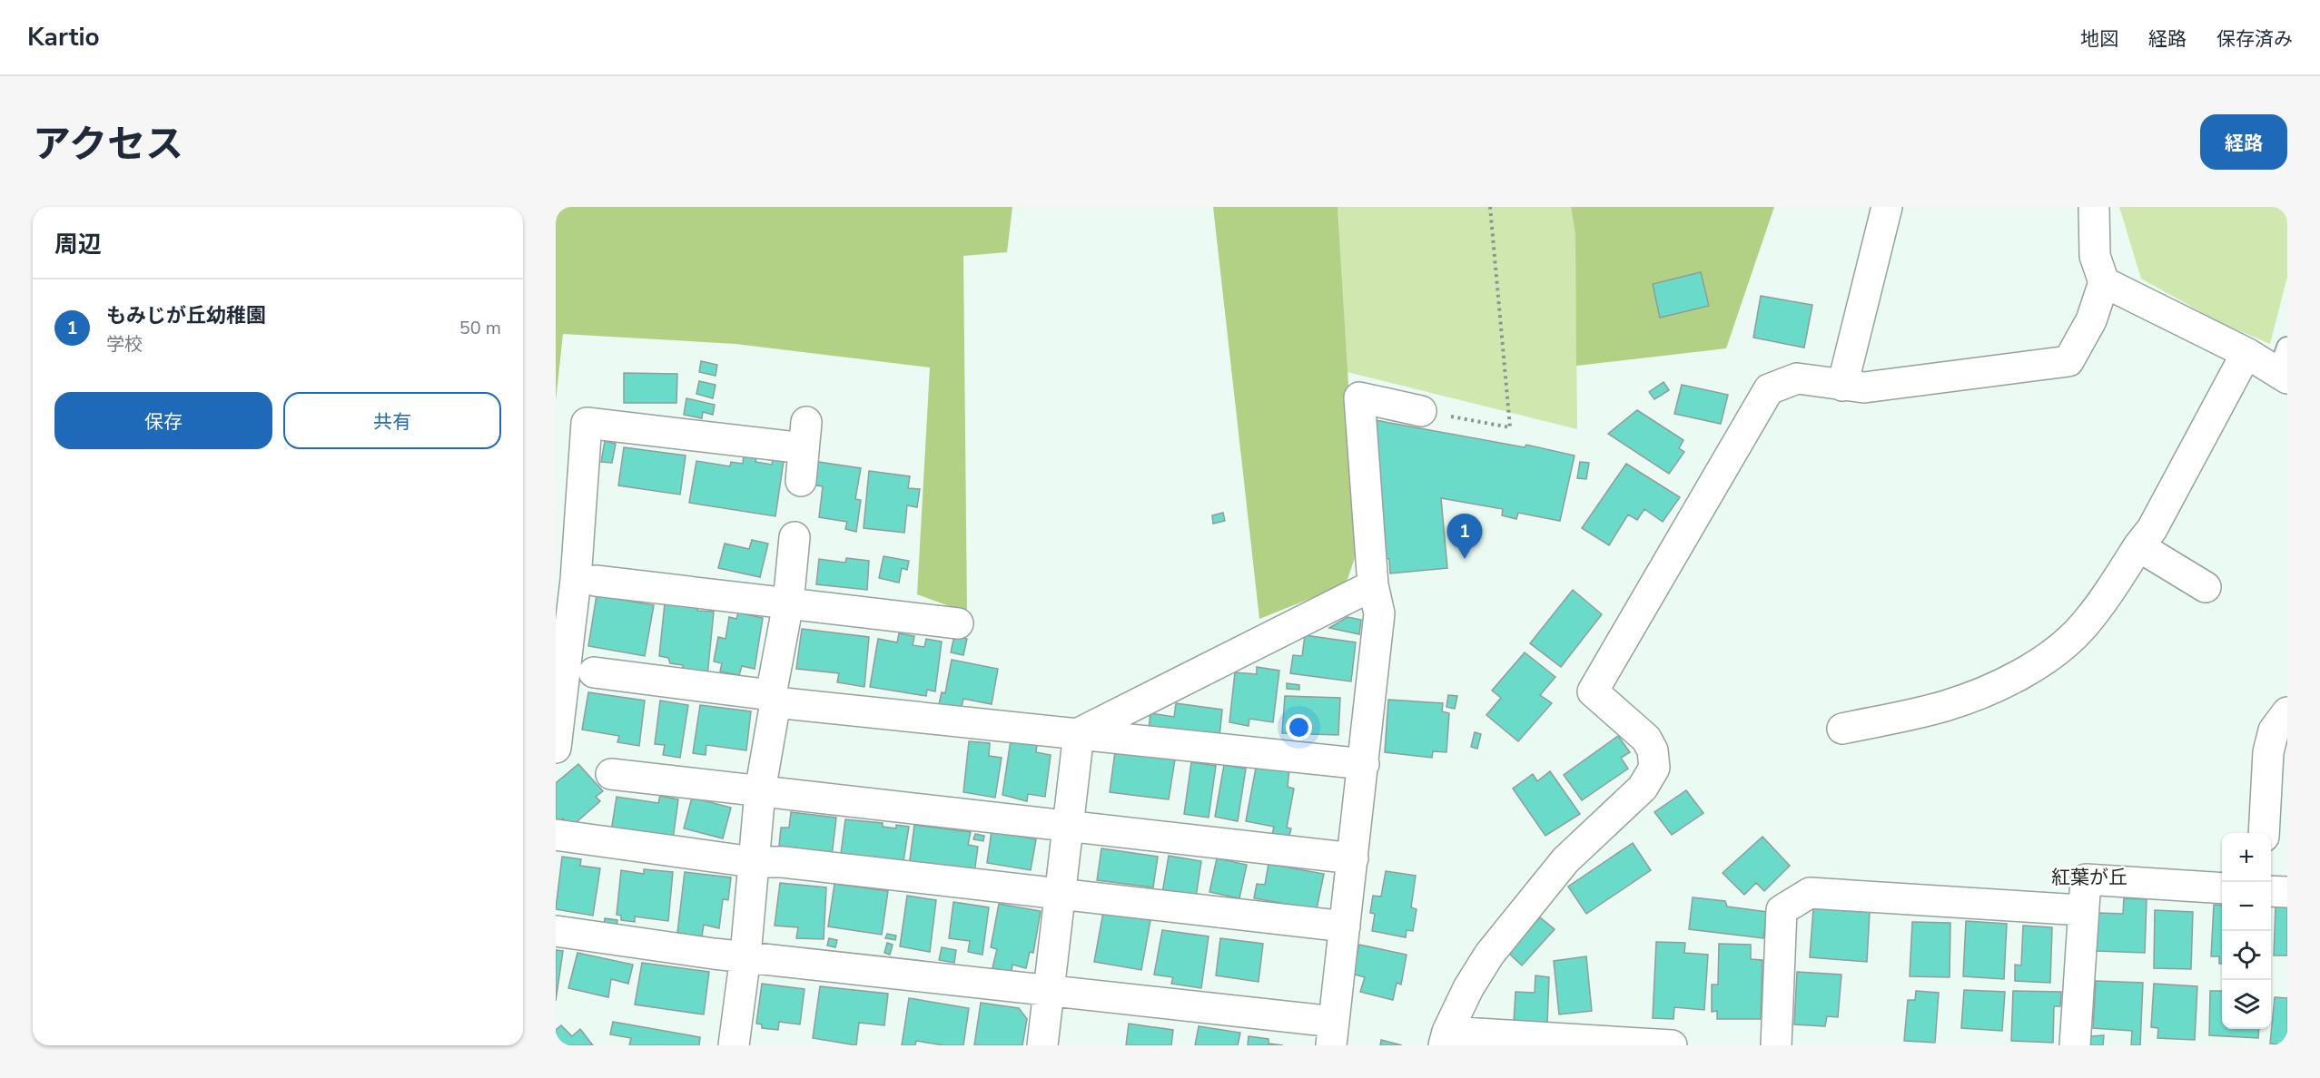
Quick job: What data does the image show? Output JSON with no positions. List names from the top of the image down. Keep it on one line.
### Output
{"districts":["紅葉が丘"],"page":{"header":"Kartio","nav":["地図","経路","保存済み"],"title":"アクセス","buttons":["経路",["保存","共有"]],"heading":"周辺","list":[{"mark":"1","name":"もみじが丘幼稚園","note":"学校","value":"50 m"}],"pins":"1","map_buttons":["+","−"]}}
